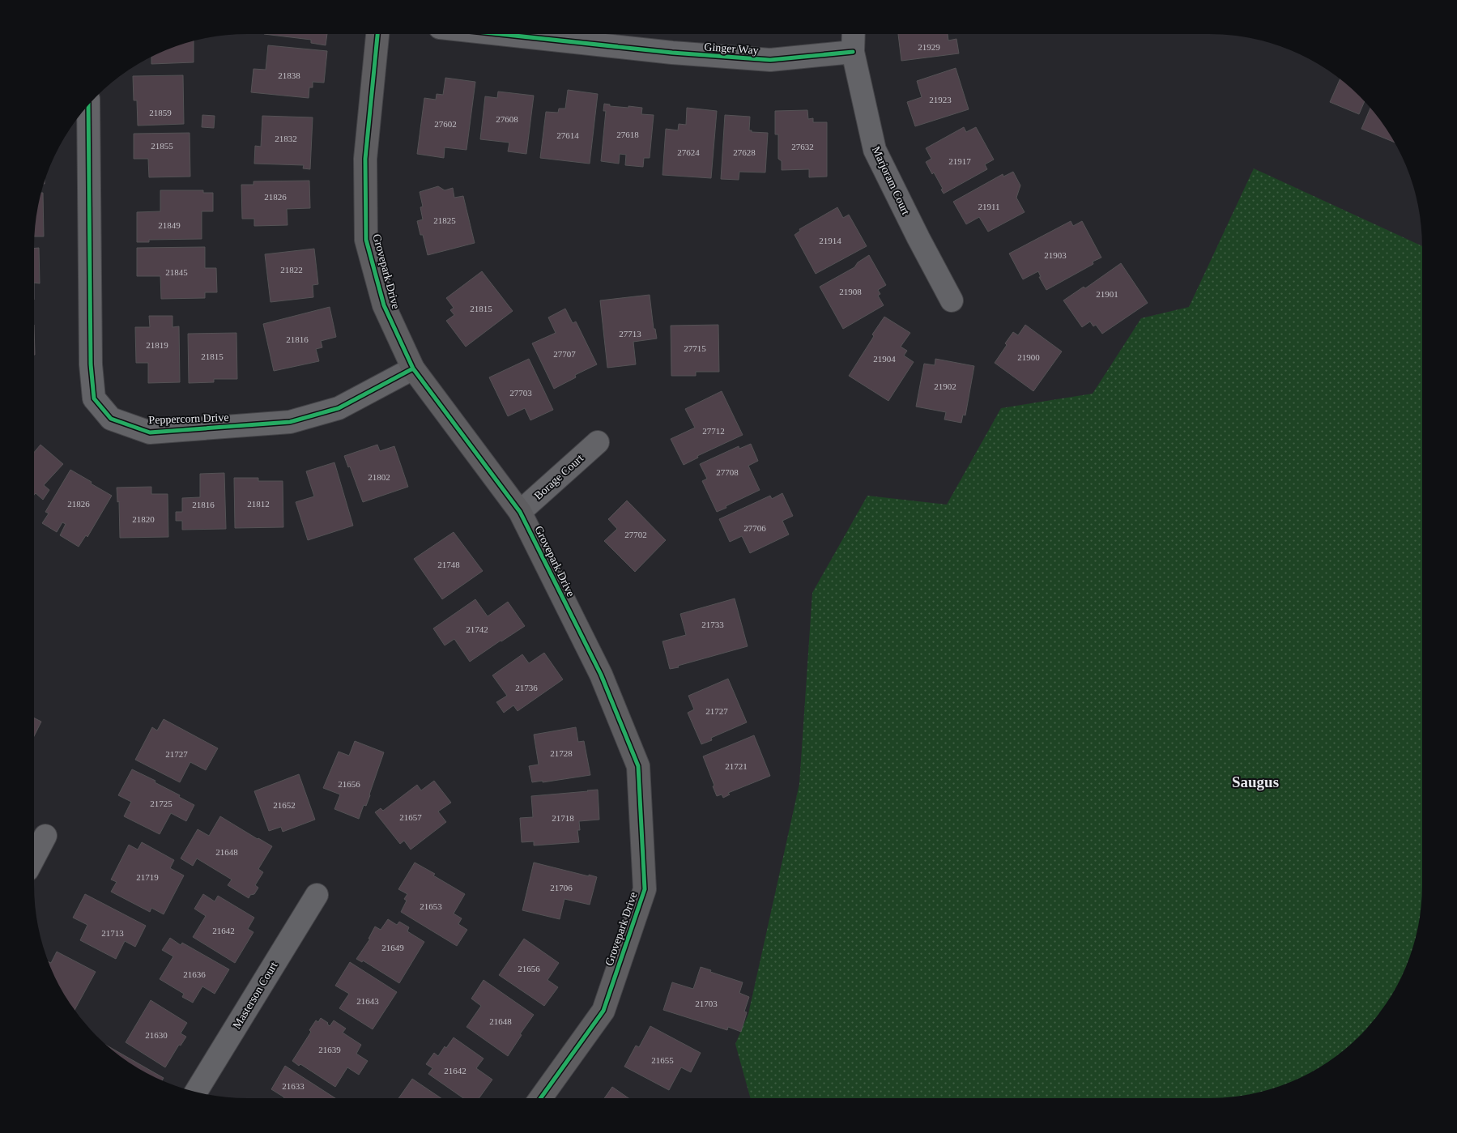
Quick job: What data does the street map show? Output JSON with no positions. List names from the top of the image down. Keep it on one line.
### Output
{"streets":{"street":["Ginger Way","Marjoram Court","Grovepark Drive","Peppercorn Drive","Borage Court","Masterson Court"]},"crossings":[["Ginger Way","Marjoram Court"],["Grovepark Drive","Peppercorn Drive"],["Grovepark Drive","Borage Court"]],"districts":["Saugus"],"house_numbers":["21929","21838","21923","21859","27608","27602","27618","27614","21832","21855","27632","27624","27628","21917","21826","21911","21825","21849","21914","21903","21822","21845","21908","21901","21815","27713","21816","21819","27715","27707","21815","21900","21904","21902","27703","27712","27708","21802","21826","21812","21816","21820","27706","27702","21748","21733","21742","21736","21727","21728","21727","21721","21656","21725","21652","21657","21718","21648","21719","21706","21653","21642","21713","21649","21656","21636","21643","21703","21648","21630","21639","21655","21642","21633"]}
